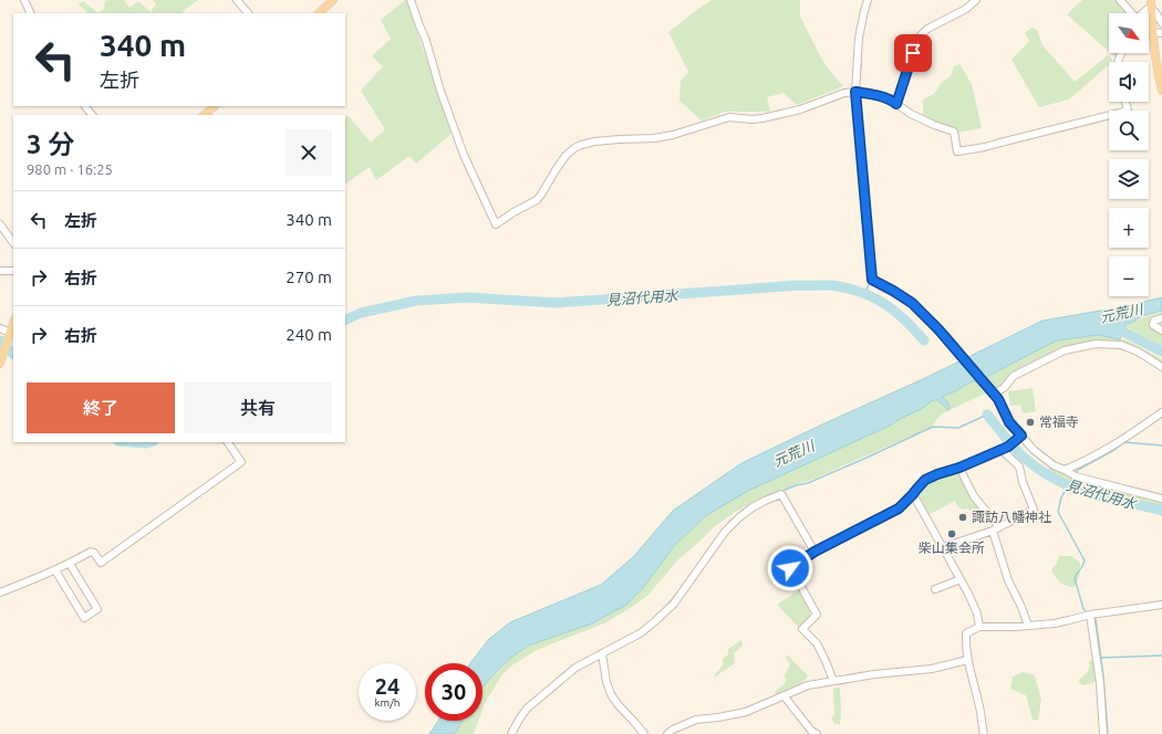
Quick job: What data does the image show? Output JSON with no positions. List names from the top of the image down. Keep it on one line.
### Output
{"water":["見沼代用水","元荒川"],"places":["常福寺","諏訪八幡神社","柴山集会所"],"north":"bottom right","page":{"map_buttons":["+","−"],"turn":["340 m","左折"],"heading":["3 分","980 m · 16:25"],"list":[{"name":"左折","value":"340 m"},{"name":"右折","value":"270 m"},{"name":"右折","value":"240 m"}],"buttons":["終了","共有"],"speed":"24 km/h","limit":"30"}}
